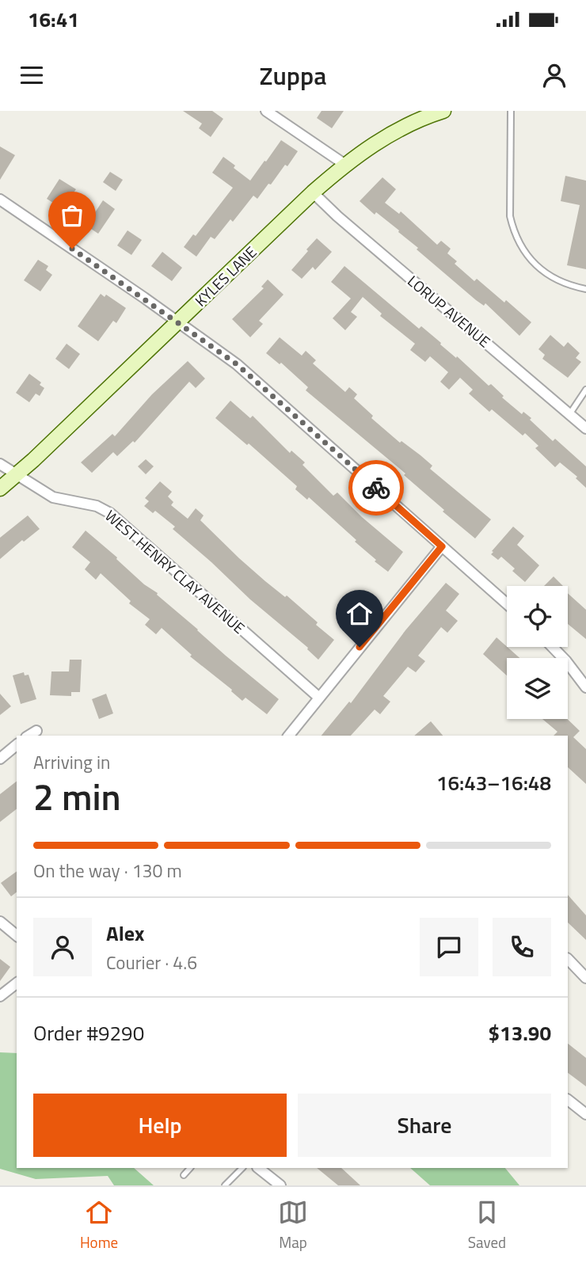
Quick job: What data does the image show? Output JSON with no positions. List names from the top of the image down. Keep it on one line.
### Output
{"streets":{"main road":["KYLES LANE"],"street":["LORUP AVENUE","WEST HENRY CLAY AVENUE"]},"crossings":[["KYLES LANE","LORUP AVENUE"],["KYLES LANE","WEST HENRY CLAY AVENUE"]],"page":{"status":"16:41","header":"Zuppa","heading":["2 min","Arriving in","16:43–16:48"],"panel":["Alex","Courier · 4.6","Order #9290","$13.90"],"bar":"On the way · 130 m","buttons":["Help","Share"],"tabs":["Home","Map","Saved"]}}
